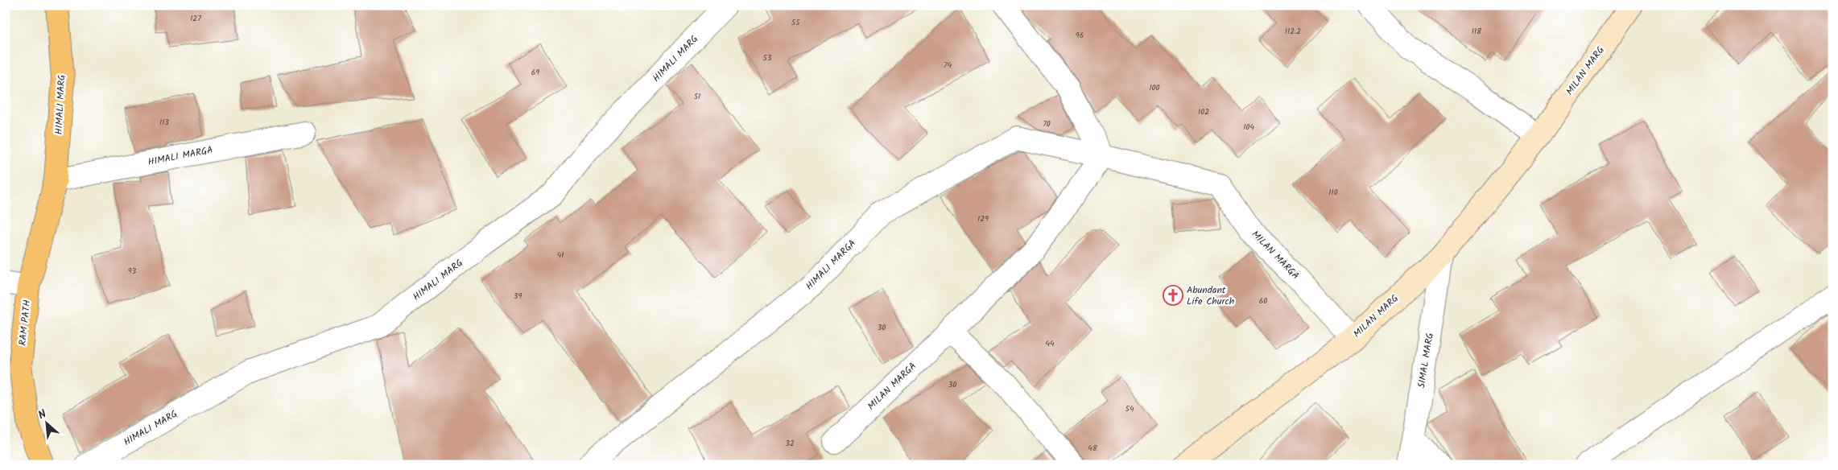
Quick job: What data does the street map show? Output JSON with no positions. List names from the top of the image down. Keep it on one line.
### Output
{"streets":{"main road":["HIMALI MARG","MILAN MARG","RAM PATH"],"street":["HIMALI MARGA","MILAN MARGA","SIMAL MARG"]},"crossings":[["HIMALI MARG","HIMALI MARGA"],["HIMALI MARG","RAM PATH"],["MILAN MARG","MILAN MARGA"],["MILAN MARG","SIMAL MARG"],["HIMALI MARGA","MILAN MARGA"],["HIMALI MARGA","RAM PATH"]],"places":{"church":["Abundant Life Church"]},"house_numbers":["127","55","112.2","118","96","53","74","69","100","51","102","113","70","104","110","129","41","93","39","60","30","44","30","54","32","48"],"north":"top left"}
